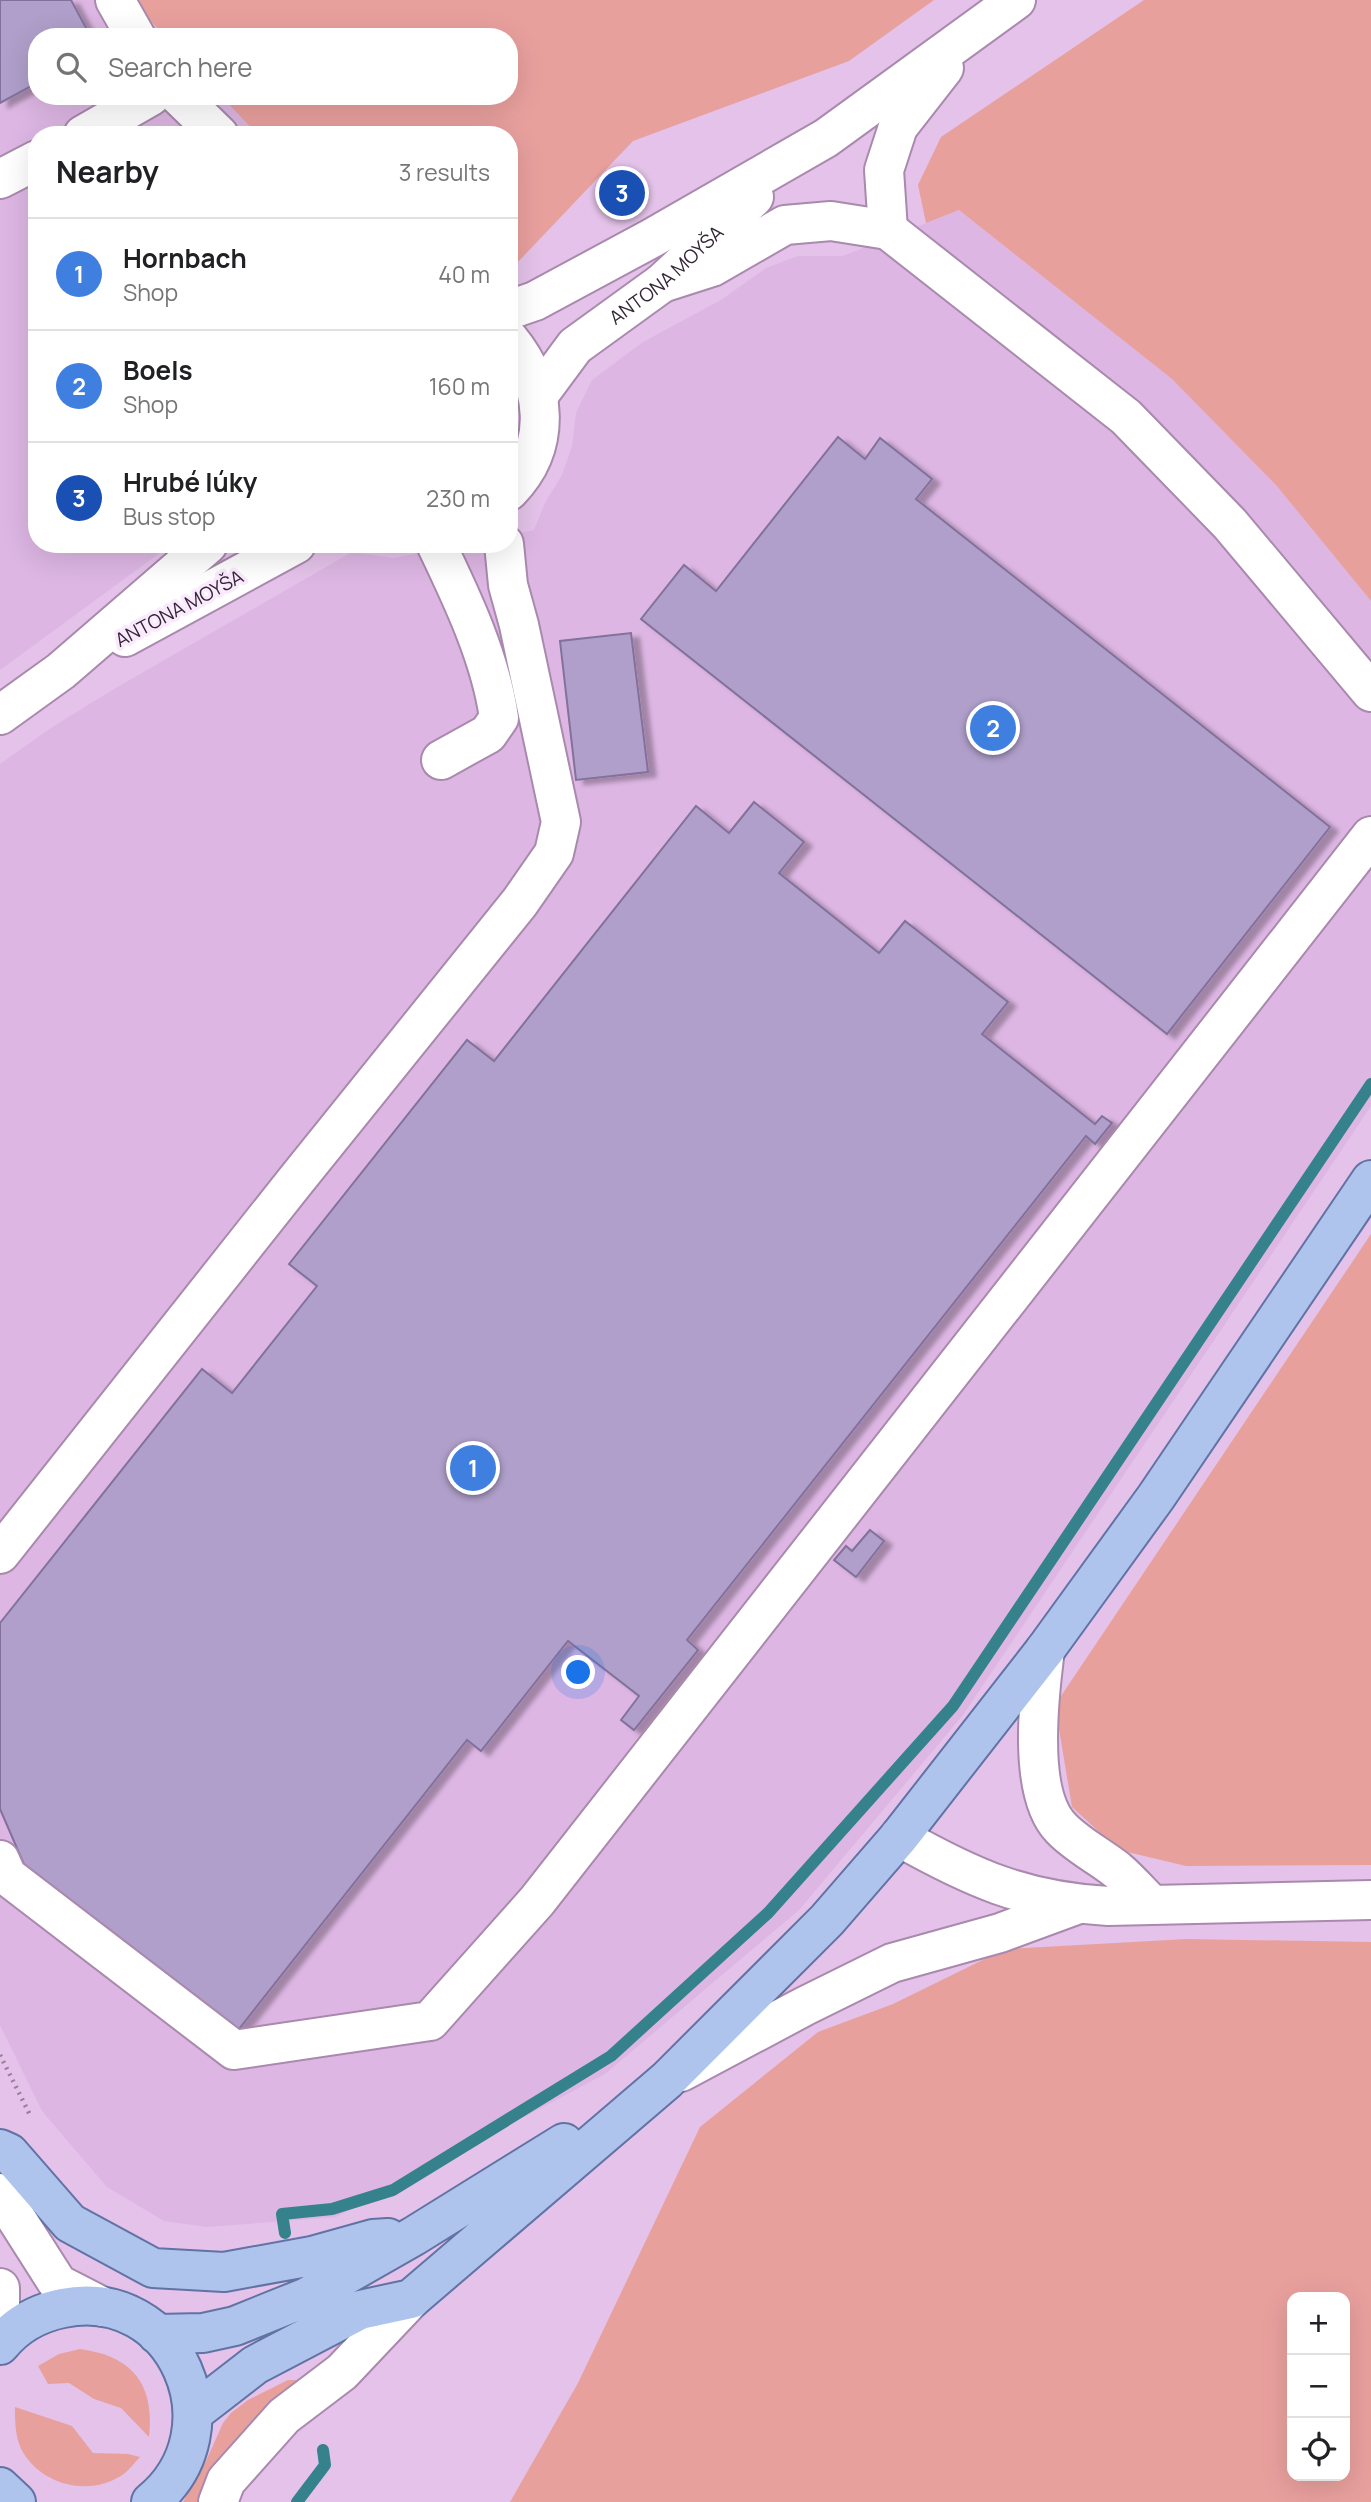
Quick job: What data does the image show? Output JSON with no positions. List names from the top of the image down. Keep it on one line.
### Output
{"streets":{"street":["ANTONA MOYŠA"]},"page":{"search":"Search here","heading":["Nearby","3 results"],"pins":["3","2","1"],"list":[{"mark":"1","name":"Hornbach","note":"Shop","value":"40 m"},{"mark":"2","name":"Boels","note":"Shop","value":"160 m"},{"mark":"3","name":"Hrubé lúky","note":"Bus stop","value":"230 m"}],"map_buttons":["+","−"]}}
